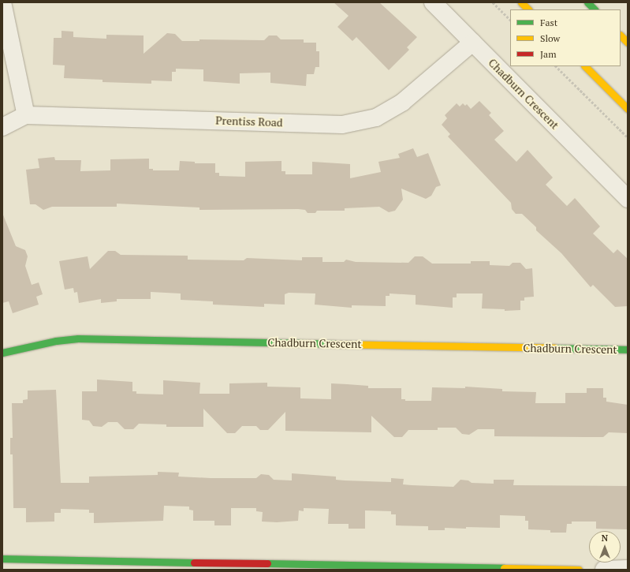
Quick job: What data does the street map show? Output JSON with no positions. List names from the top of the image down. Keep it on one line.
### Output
{"streets":{"street":["Chadburn Crescent","Prentiss Road"]},"crossings":[["Chadburn Crescent","Prentiss Road"]],"legend":["Fast","Slow","Jam"],"north":"top"}
